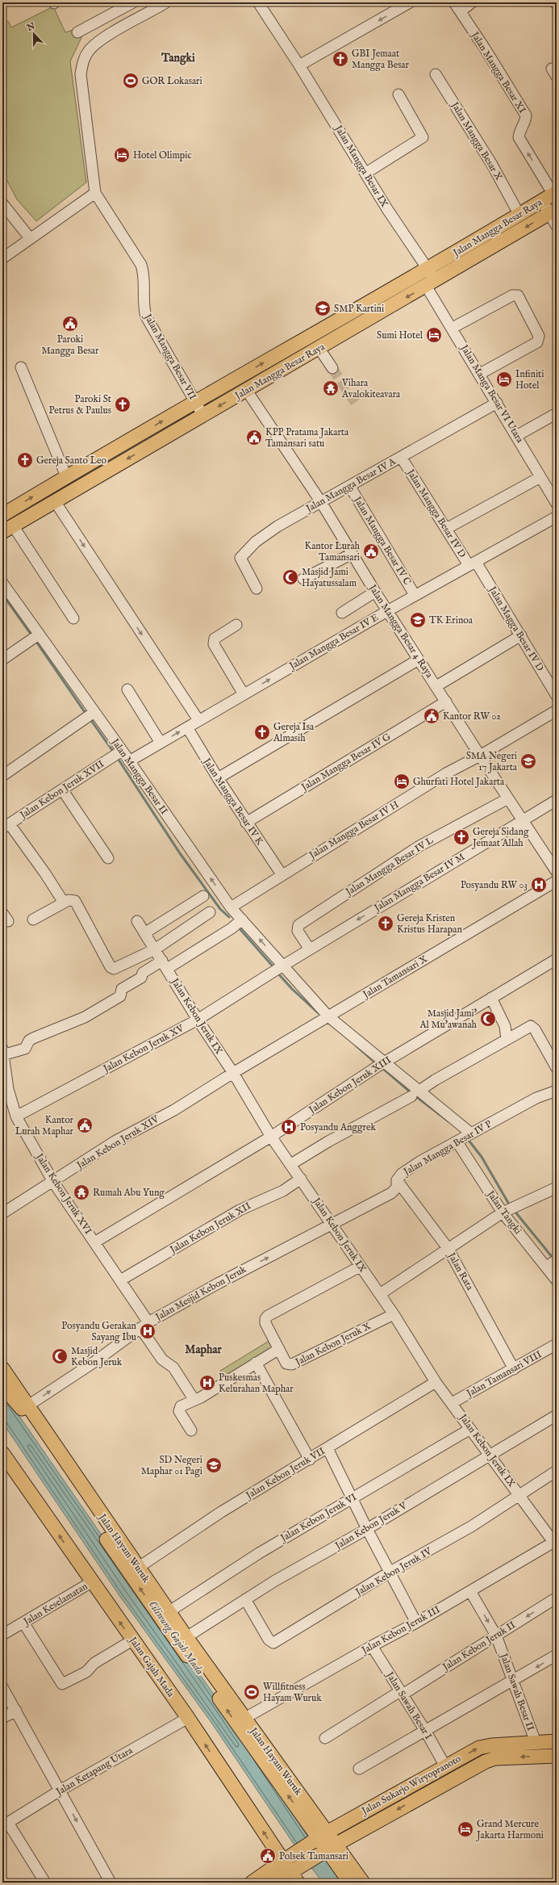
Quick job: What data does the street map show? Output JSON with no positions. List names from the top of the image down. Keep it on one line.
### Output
{"streets":{"main road":["Jalan Mangga Besar Raya","Jalan Hayam Wuruk","Jalan Gajah Mada","Jalan Sukarjo Wiryopranoto"],"street":["Jalan Mangga Besar XI","Jalan Mangga Besar X","Jalan Mangga Besar IX","Jalan Mangga Besar VII","Jalan Manga Besar VI Utara","Jalan Mangga Besar IV A","Jalan Mangga Besar IV D","Jalan Mangga Besar IV C","Jalan Magga Besar IV D","Jalan Mangga Besar 4 Raya","Jalan Mangga Besar IV E","Jalan Mangga Besar IV G","Jalan Mangga Besar II","Jalan Kebon Jeruk XVII","Jalan Mangga Besar IV K","Jalan Mangga Besar IV H","Jalan Mangga Besar IV L","Jalan Mangga Besar IV M","Jalan Tamansari X","Jalan Kebon Jeruk IX","Jalan Kebon Jeruk XV","Jalan Kebon Jeruk XIII","Jalan Kebon Jeruk XIV","Jalan Mangga Besar IV P","Jalan Kebon Jeruk XVI","Jalan Tangki","Jalan Kebon Jeruk XII","Jalan Rata","Jalan Mesjid Kebon Jeruk","Jalan Kebon Jeruk X","Jalan Tamansari VIII","Jalan Kebon Jeruk VII","Jalan Kebon Jeruk VI","Jalan Kebon Jeruk V","Jalan Kebon Jeruk IV","Jalan Keselamatan","Jalan Kebon Jeruk III","Jalan Kebon Jeruk II","Jalan Sawah Besar II","Jalan Sawah Besar I","Jalan Ketapang Utara"]},"crossings":[["Jalan Mangga Besar XI","Jalan Mangga Besar Raya"],["Jalan Mangga Besar IX","Jalan Mangga Besar Raya"],["Jalan Mangga Besar IX","Jalan Manga Besar VI Utara"],["Jalan Mangga Besar Raya","Jalan Mangga Besar VII"],["Jalan Mangga Besar Raya","Jalan Manga Besar VI Utara"],["Jalan Mangga Besar Raya","Jalan Mangga Besar 4 Raya"],["Jalan Manga Besar VI Utara","Jalan Mangga Besar IV A"],["Jalan Mangga Besar IV A","Jalan Mangga Besar IV D"],["Jalan Mangga Besar IV A","Jalan Mangga Besar IV C"],["Jalan Mangga Besar IV A","Jalan Mangga Besar 4 Raya"],["Jalan Mangga Besar IV D","Jalan Magga Besar IV D"],["Jalan Mangga Besar IV D","Jalan Mangga Besar IV E"],["Jalan Mangga Besar IV C","Jalan Mangga Besar IV E"],["Jalan Magga Besar IV D","Jalan Mangga Besar IV E"],["Jalan Mangga Besar 4 Raya","Jalan Mangga Besar IV E"],["Jalan Mangga Besar 4 Raya","Jalan Mangga Besar IV G"],["Jalan Mangga Besar 4 Raya","Jalan Mangga Besar IV H"],["Jalan Mangga Besar 4 Raya","Jalan Mangga Besar IV L"],["Jalan Mangga Besar 4 Raya","Jalan Mangga Besar IV M"],["Jalan Mangga Besar IV E","Jalan Mangga Besar II"],["Jalan Mangga Besar IV E","Jalan Mangga Besar IV K"],["Jalan Mangga Besar IV G","Jalan Mangga Besar IV K"],["Jalan Mangga Besar II","Jalan Kebon Jeruk XVII"],["Jalan Mangga Besar II","Jalan Mangga Besar IV H"],["Jalan Mangga Besar II","Jalan Mangga Besar IV M"],["Jalan Mangga Besar II","Jalan Tamansari X"],["Jalan Mangga Besar II","Jalan Kebon Jeruk XV"],["Jalan Mangga Besar II","Jalan Kebon Jeruk XIII"],["Jalan Mangga Besar II","Jalan Tangki"],["Jalan Mangga Besar IV K","Jalan Mangga Besar IV H"],["Jalan Mangga Besar IV L","Jalan Mangga Besar IV M"],["Jalan Mangga Besar IV M","Jalan Kebon Jeruk XV"],["Jalan Tamansari X","Jalan Kebon Jeruk IX"],["Jalan Tamansari X","Jalan Kebon Jeruk XIV"],["Jalan Kebon Jeruk IX","Jalan Kebon Jeruk XV"],["Jalan Kebon Jeruk IX","Jalan Kebon Jeruk XIII"],["Jalan Kebon Jeruk IX","Jalan Kebon Jeruk XIV"],["Jalan Kebon Jeruk IX","Jalan Mangga Besar IV P"],["Jalan Kebon Jeruk IX","Jalan Kebon Jeruk XII"],["Jalan Kebon Jeruk IX","Jalan Mesjid Kebon Jeruk"],["Jalan Kebon Jeruk IX","Jalan Kebon Jeruk X"],["Jalan Kebon Jeruk IX","Jalan Tamansari VIII"],["Jalan Kebon Jeruk IX","Jalan Kebon Jeruk VII"],["Jalan Kebon Jeruk IX","Jalan Kebon Jeruk VI"],["Jalan Kebon Jeruk IX","Jalan Kebon Jeruk V"],["Jalan Kebon Jeruk IX","Jalan Kebon Jeruk IV"],["Jalan Kebon Jeruk IX","Jalan Kebon Jeruk III"],["Jalan Kebon Jeruk XV","Jalan Kebon Jeruk XVI"],["Jalan Kebon Jeruk XIII","Jalan Kebon Jeruk XVI"],["Jalan Kebon Jeruk XIII","Jalan Tangki"],["Jalan Kebon Jeruk XIV","Jalan Kebon Jeruk XVI"],["Jalan Mangga Besar IV P","Jalan Tangki"],["Jalan Mangga Besar IV P","Jalan Rata"],["Jalan Mangga Besar IV P","Jalan Mesjid Kebon Jeruk"],["Jalan Kebon Jeruk XVI","Jalan Kebon Jeruk XII"],["Jalan Kebon Jeruk XVI","Jalan Mesjid Kebon Jeruk"],["Jalan Rata","Jalan Tamansari VIII"],["Jalan Mesjid Kebon Jeruk","Jalan Hayam Wuruk"],["Jalan Kebon Jeruk VII","Jalan Hayam Wuruk"],["Jalan Kebon Jeruk VI","Jalan Hayam Wuruk"],["Jalan Kebon Jeruk V","Jalan Hayam Wuruk"],["Jalan Kebon Jeruk V","Jalan Kebon Jeruk IV"],["Jalan Hayam Wuruk","Jalan Kebon Jeruk III"],["Jalan Hayam Wuruk","Jalan Sukarjo Wiryopranoto"],["Jalan Keselamatan","Jalan Gajah Mada"],["Jalan Kebon Jeruk III","Jalan Sawah Besar II"],["Jalan Kebon Jeruk III","Jalan Sawah Besar I"],["Jalan Kebon Jeruk II","Jalan Sawah Besar II"],["Jalan Kebon Jeruk II","Jalan Sawah Besar I"],["Jalan Gajah Mada","Jalan Ketapang Utara"],["Jalan Gajah Mada","Jalan Sukarjo Wiryopranoto"],["Jalan Sawah Besar II","Jalan Sukarjo Wiryopranoto"],["Jalan Sawah Besar I","Jalan Sukarjo Wiryopranoto"]],"one_way":["Jalan Mangga Besar XI","Jalan Mangga Besar IV M","Jalan Mesjid Kebon Jeruk","Jalan Gajah Mada"],"districts":["Tangki","Maphar"],"water":["Ciliwung Gajah Mada"],"places":{"church":["GBI Jemaat Mangga Besar","Paroki St Petrus & Paulus","Gereja Santo Leo","Gereja Isa Almasih","Gereja Sidang Jemaat Allah","Gereja Kristen Kristus Harapan"],"sports":["GOR Lokasari","Willfitness Hayam Wuruk"],"hotel":["Hotel Olimpic","Sumi Hotel","Infiniti Hotel","Ghurfati Hotel Jakarta","Grand Mercure Jakarta Harmoni"],"school or university":["SMP Kartini","TK Erinoa","SMA Negeri 17 Jakarta","SD Negeri Maphar 01 Pagi"],"public building":["Paroki Mangga Besar","KPP Pratama Jakarta Tamansari satu","Kantor Lurah Tamansari","Kantor RW 02","Kantor Lurah Maphar","Polsek Tamansari"],"temple":["Vihara Avalokiteavara","Rumah Abu Yung"],"mosque":["Masjid Jami Hayatussalam","Masjid Jami' Al Mu'awanah","Masjid Kebon Jeruk"],"hospital":["Posyandu RW 03","Posyandu Anggrek","Posyandu Gerakan Sayang Ibu","Puskesmas Kelurahan Maphar"]},"north":"top"}
